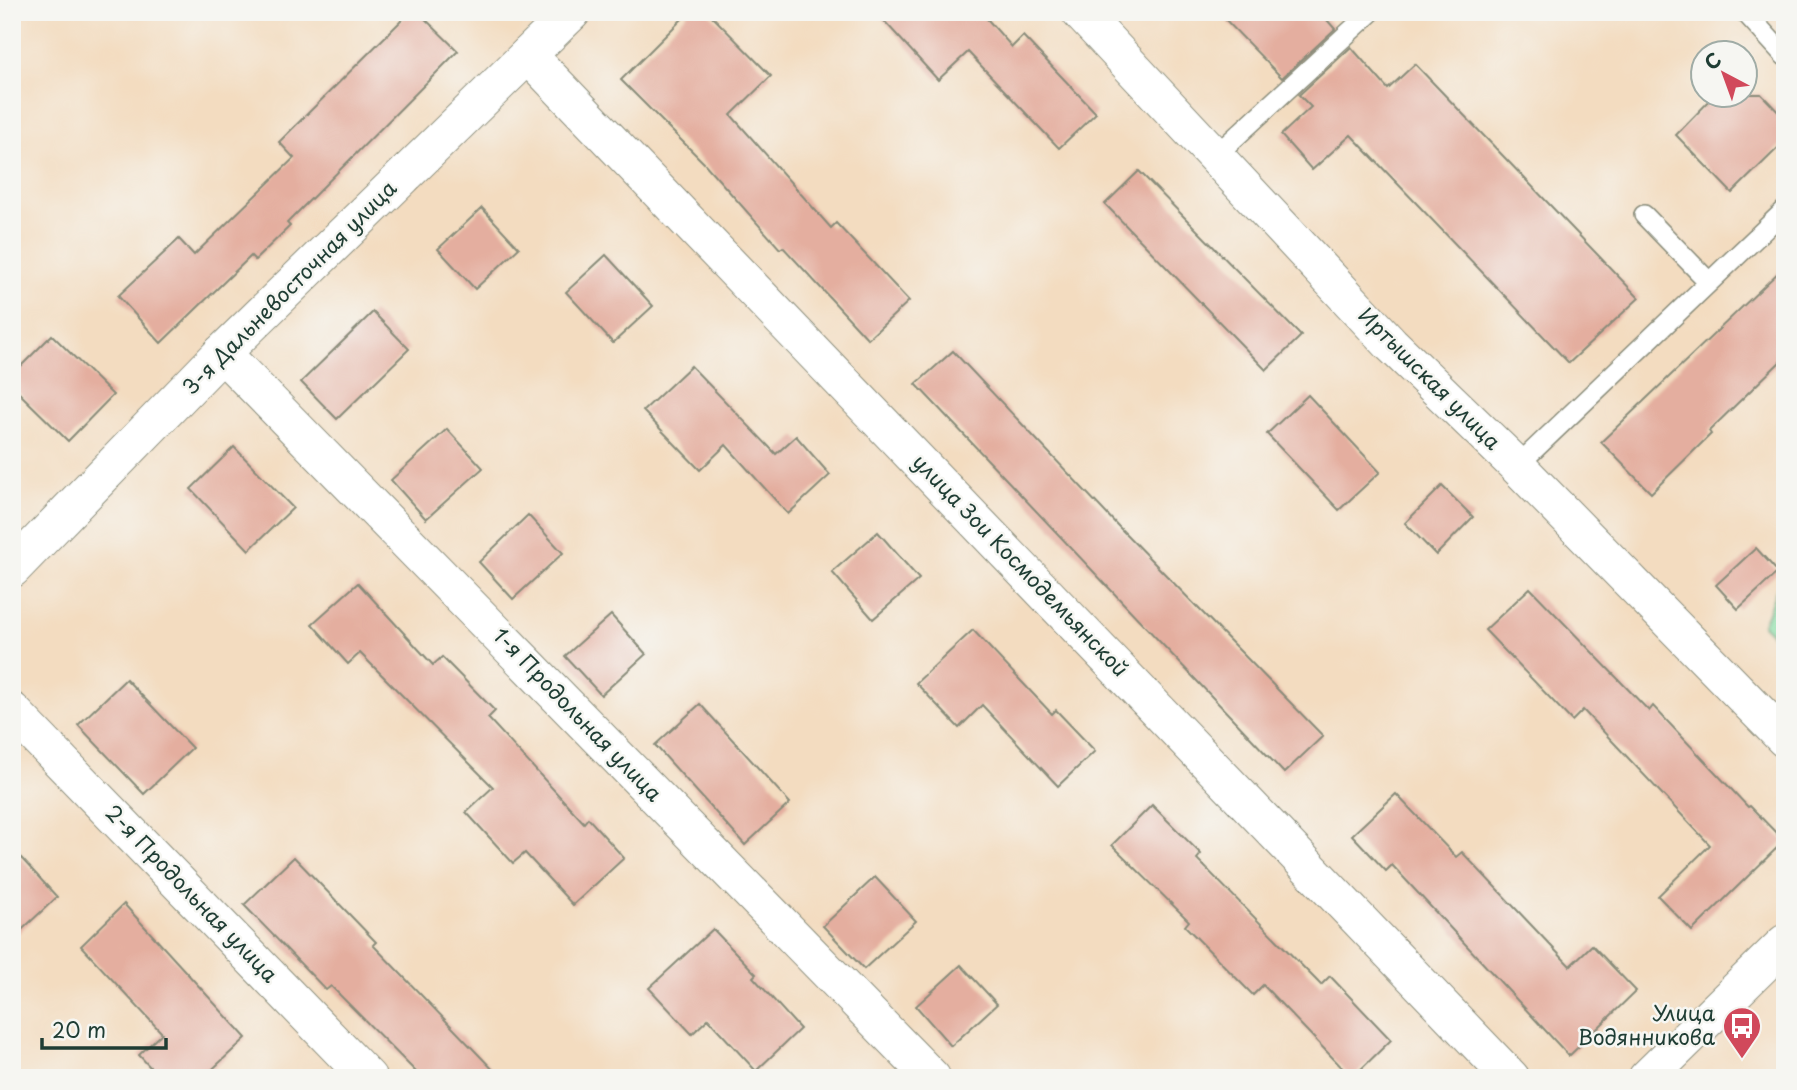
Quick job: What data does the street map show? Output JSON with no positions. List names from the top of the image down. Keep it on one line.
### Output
{"streets":{"street":["3-я Дальневосточная улица","Иртышская улица","улица Зои Космодемьянской","1-я Продольная улица","2-я Продольная улица"]},"crossings":[["3-я Дальневосточная улица","улица Зои Космодемьянской"],["3-я Дальневосточная улица","1-я Продольная улица"]],"places":{"bus stop":["Улица Водянникова"]},"scale_bar":"20 m","north":"top left"}
